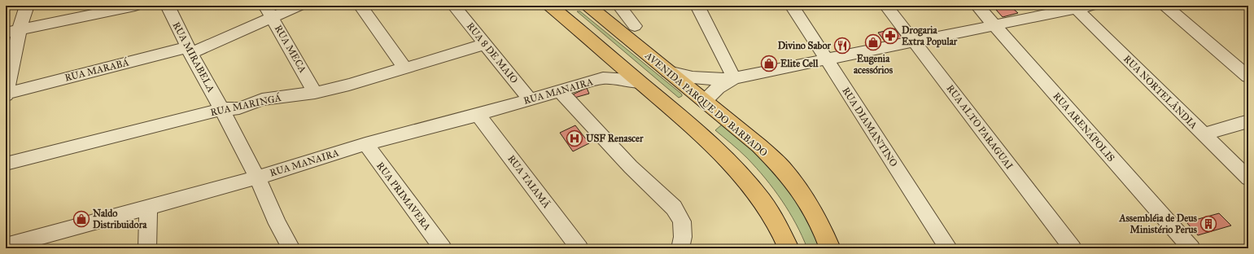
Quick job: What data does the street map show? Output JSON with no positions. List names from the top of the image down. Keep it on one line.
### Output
{"streets":{"main road":["AVENIDA PARQUE DO BARBADO"],"street":["RUA MECA","RUA 8 DE MAIO","RUA MIRABELA","RUA MARABÁ","RUA MANAIRA","RUA NORTELÂNDIA","RUA MARINGÁ","RUA DIAMANTINO","RUA ALTO PARAGUAI","RUA ARENÁPOLIS","RUA TAIAMÃ","RUA PRIMAVERA"]},"crossings":[["RUA MECA","RUA MARABÁ"],["RUA MECA","RUA MARINGÁ"],["RUA 8 DE MAIO","RUA MANAIRA"],["RUA 8 DE MAIO","RUA MARINGÁ"],["RUA MIRABELA","RUA MARABÁ"],["RUA MIRABELA","RUA MANAIRA"],["RUA MIRABELA","RUA MARINGÁ"],["RUA MANAIRA","RUA TAIAMÃ"],["RUA MANAIRA","RUA PRIMAVERA"]],"places":{"pharmacy":["Drogaria Extra Popular"],"shop":["Eugenia acessórios","Elite Cell","Naldo Distribuidora"],"restaurant":["Divino Sabor"],"hospital":["USF Renascer"],"building":["Assembléia de Deus Ministério Perus"]}}
